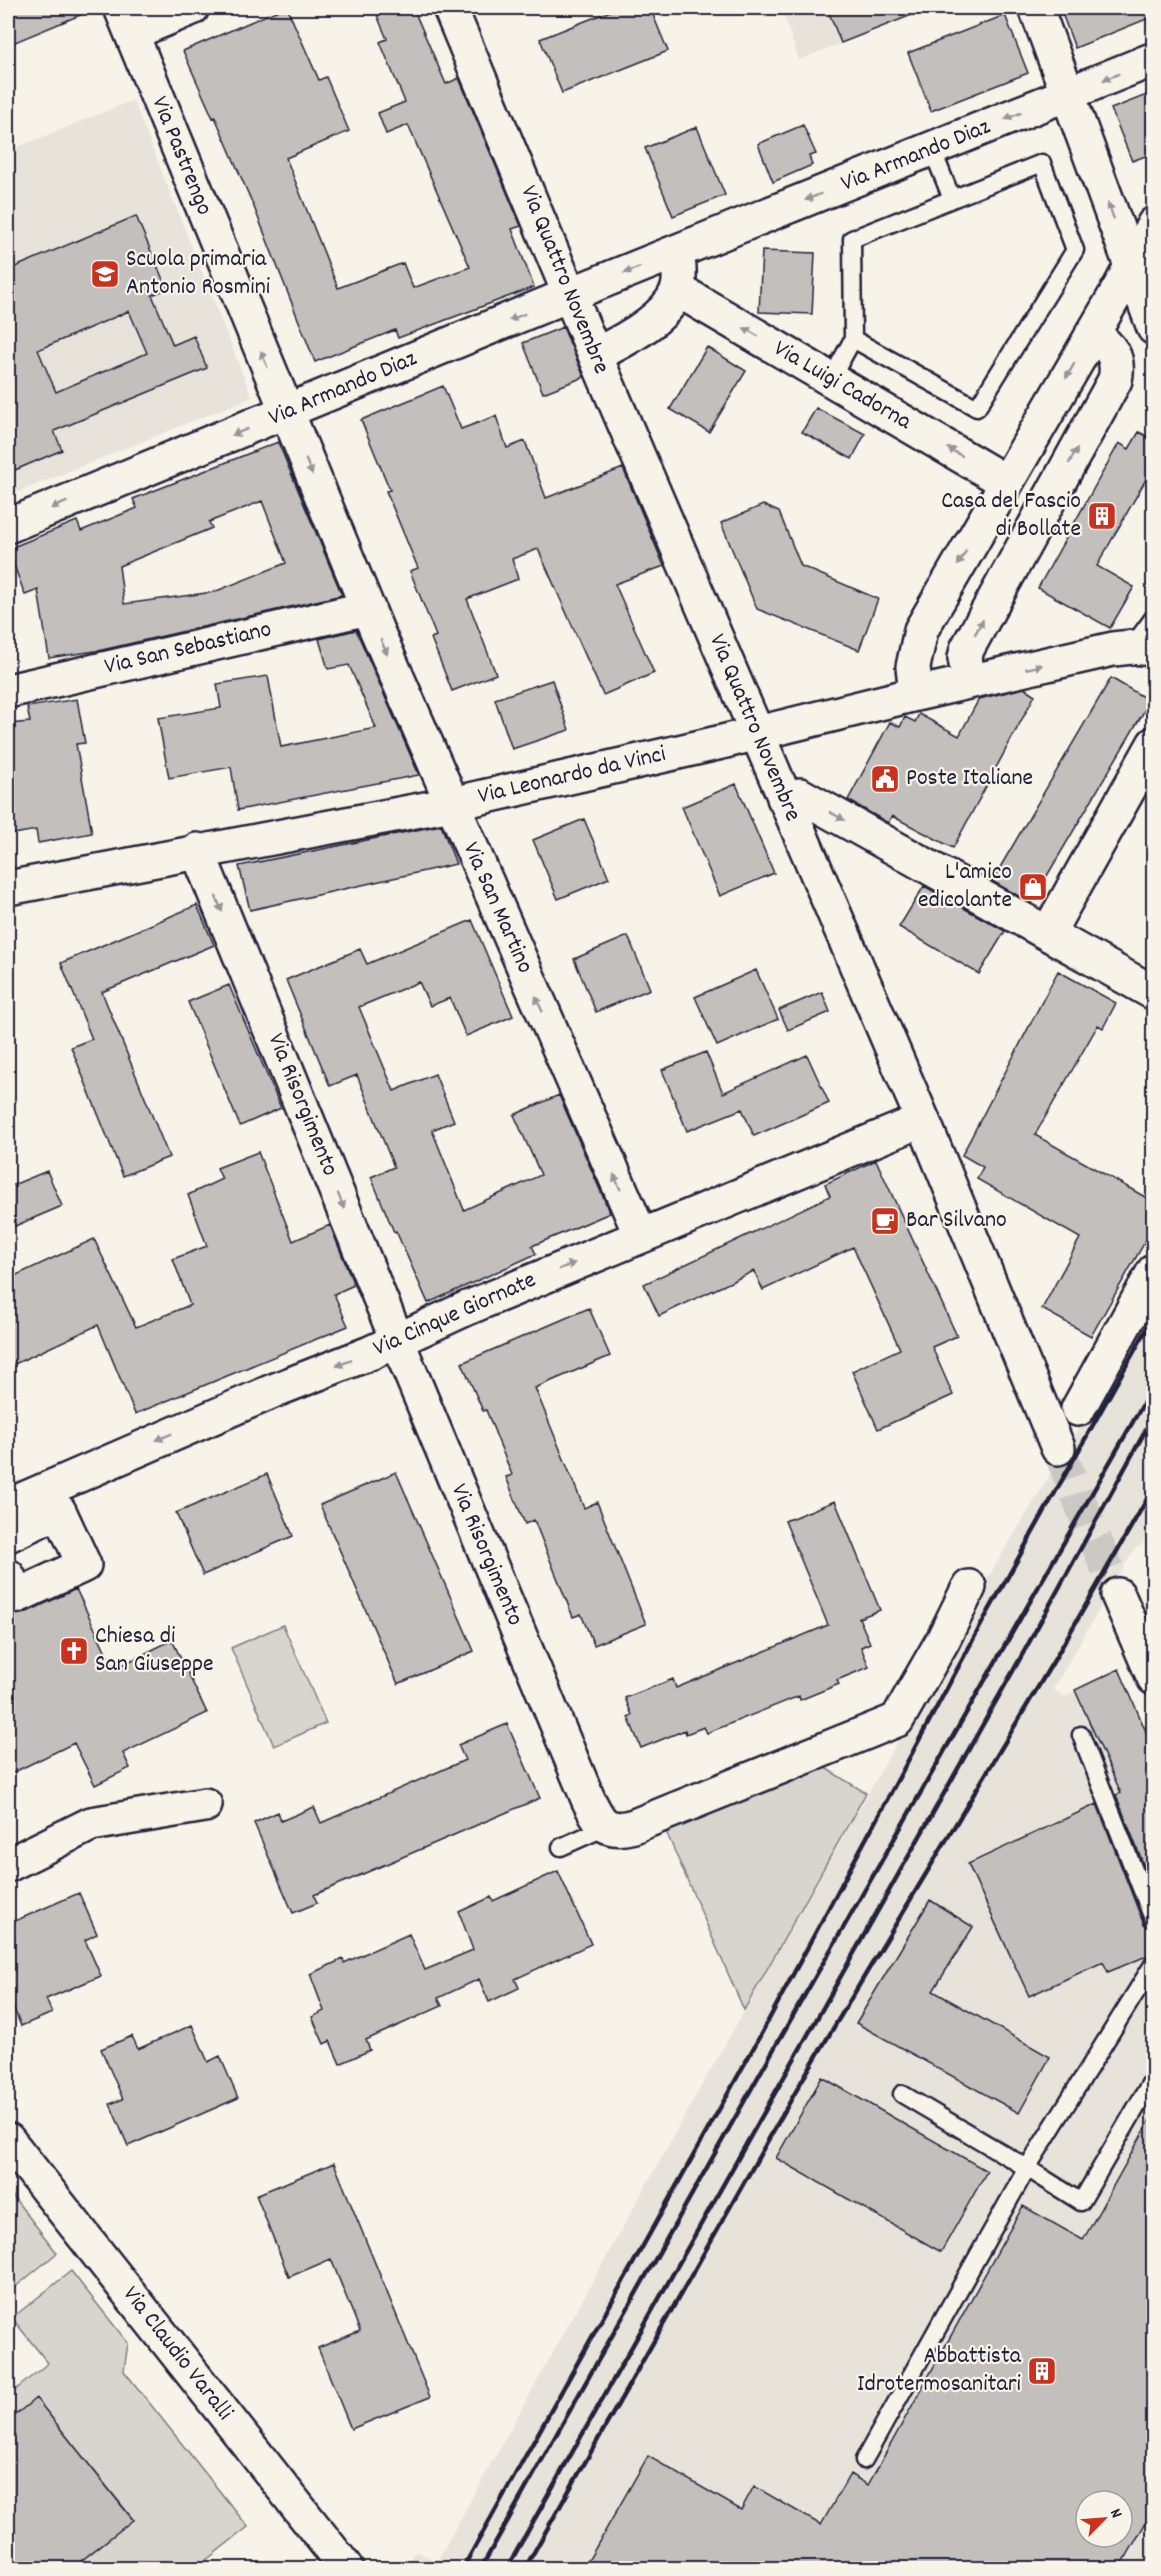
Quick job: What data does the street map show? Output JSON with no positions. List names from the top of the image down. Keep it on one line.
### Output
{"streets":{"street":["Via Pastrengo","Via Armando Diaz","Via Quattro Novembre","Via Luigi Cadorna","Via San Sebastiano","Via Leonardo da Vinci","Via San Martino","Via Risorgimento","Via Cinque Giornate","Via Claudio Varalli"]},"crossings":[["Via Pastrengo","Via Armando Diaz"],["Via Pastrengo","Via San Martino"],["Via Armando Diaz","Via Quattro Novembre"],["Via Armando Diaz","Via San Martino"],["Via Quattro Novembre","Via Leonardo da Vinci"],["Via San Sebastiano","Via San Martino"],["Via Leonardo da Vinci","Via San Martino"],["Via Leonardo da Vinci","Via Risorgimento"],["Via San Martino","Via Cinque Giornate"],["Via Risorgimento","Via Cinque Giornate"]],"one_way":["Via Pastrengo","Via Armando Diaz","Via Luigi Cadorna","Via Risorgimento"],"places":{"school or university":["Scuola primaria Antonio Rosmini"],"building":["Casa del Fascio di Bollate","Abbattista Idrotermosanitari"],"public building":["Poste Italiane"],"shop":["L'amico edicolante"],"cafe":["Bar Silvano"],"church":["Chiesa di San Giuseppe"]},"north":"top right"}
